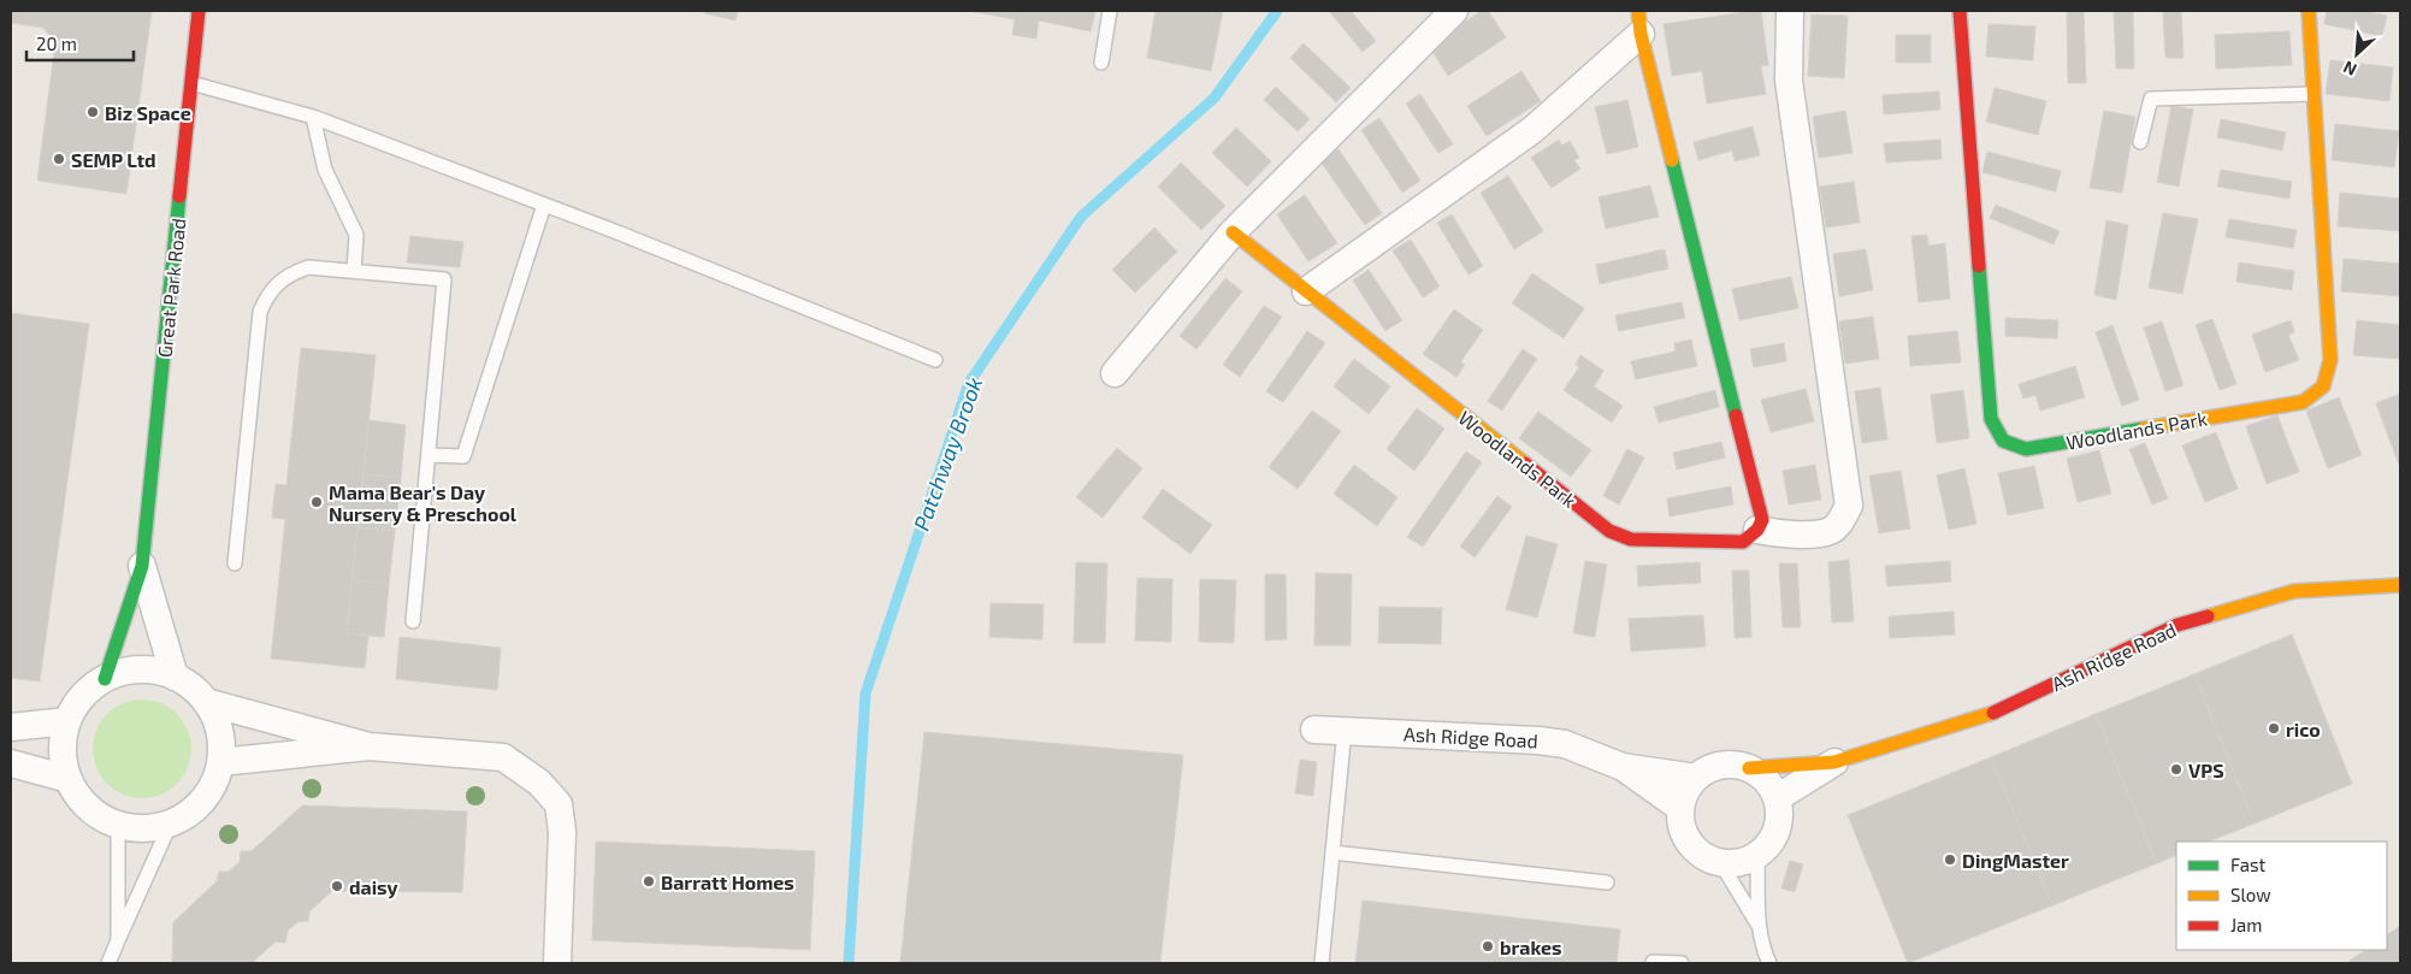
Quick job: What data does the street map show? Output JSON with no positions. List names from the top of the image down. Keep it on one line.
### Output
{"streets":{"street":["Great Park Road","Woodlands Park","Ash Ridge Road"]},"water":["Patchway Brook"],"places":["Biz Space","SEMP Ltd","Mama Bear's Day Nursery & Preschool","rico","VPS","DingMaster","Barratt Homes","daisy","brakes"],"legend":["Fast","Slow","Jam"],"scale_bar":"20 m","north":"bottom left"}
